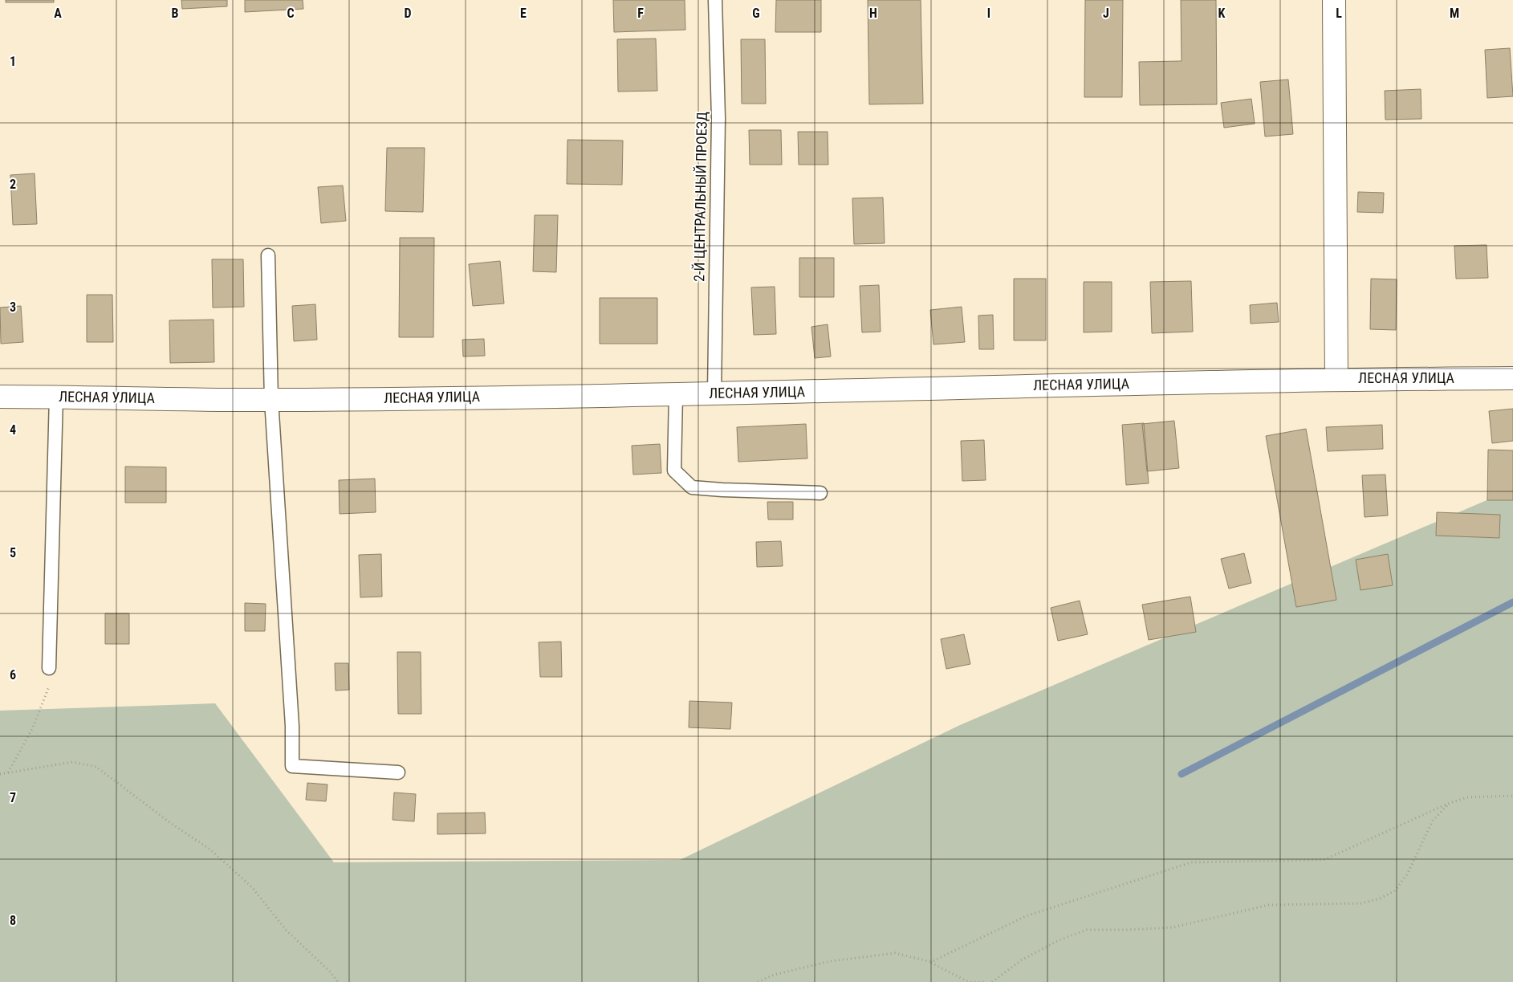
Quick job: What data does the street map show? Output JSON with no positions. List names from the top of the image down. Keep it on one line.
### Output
{"streets":{"street":["ЛЕСНАЯ УЛИЦА"],"lane":["2-Й ЦЕНТРАЛЬНЫЙ ПРОЕЗД"]},"crossings":[["2-Й ЦЕНТРАЛЬНЫЙ ПРОЕЗД","ЛЕСНАЯ УЛИЦА"]],"grid":{"columns":["A","B","C","D","E","F","G","H","I","J","K","L","M"],"rows":["1","2","3","4","5","6","7","8"]}}
